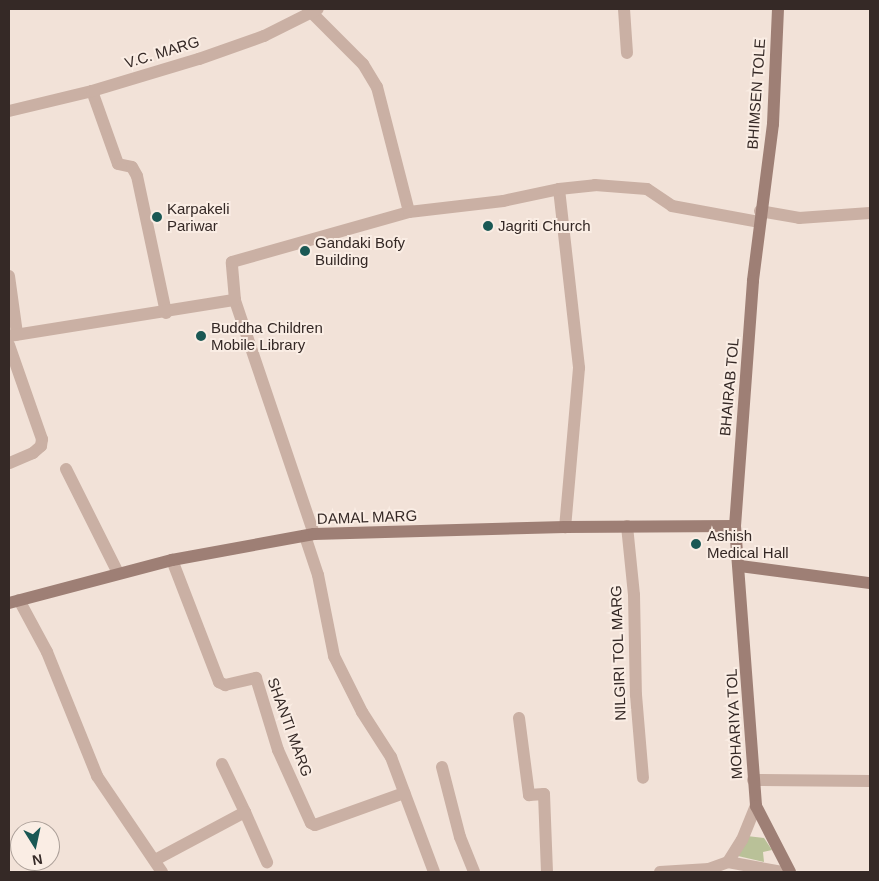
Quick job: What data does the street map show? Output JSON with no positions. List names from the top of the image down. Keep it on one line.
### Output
{"streets":{"main road":["BHIMSEN TOLE","BHAIRAB TOL","DAMAL MARG","MOHARIYA TOL"],"street":["V.C. MARG","NILGIRI TOL MARG","SHANTI MARG"]},"crossings":[["BHIMSEN TOLE","BHAIRAB TOL"],["BHAIRAB TOL","DAMAL MARG"],["BHAIRAB TOL","MOHARIYA TOL"],["DAMAL MARG","NILGIRI TOL MARG"],["DAMAL MARG","SHANTI MARG"]],"places":["Karpakeli Pariwar","Jagriti Church","Gandaki Bofy Building","Buddha Children Mobile Library","Ashish Medical Hall"],"north":"bottom"}
